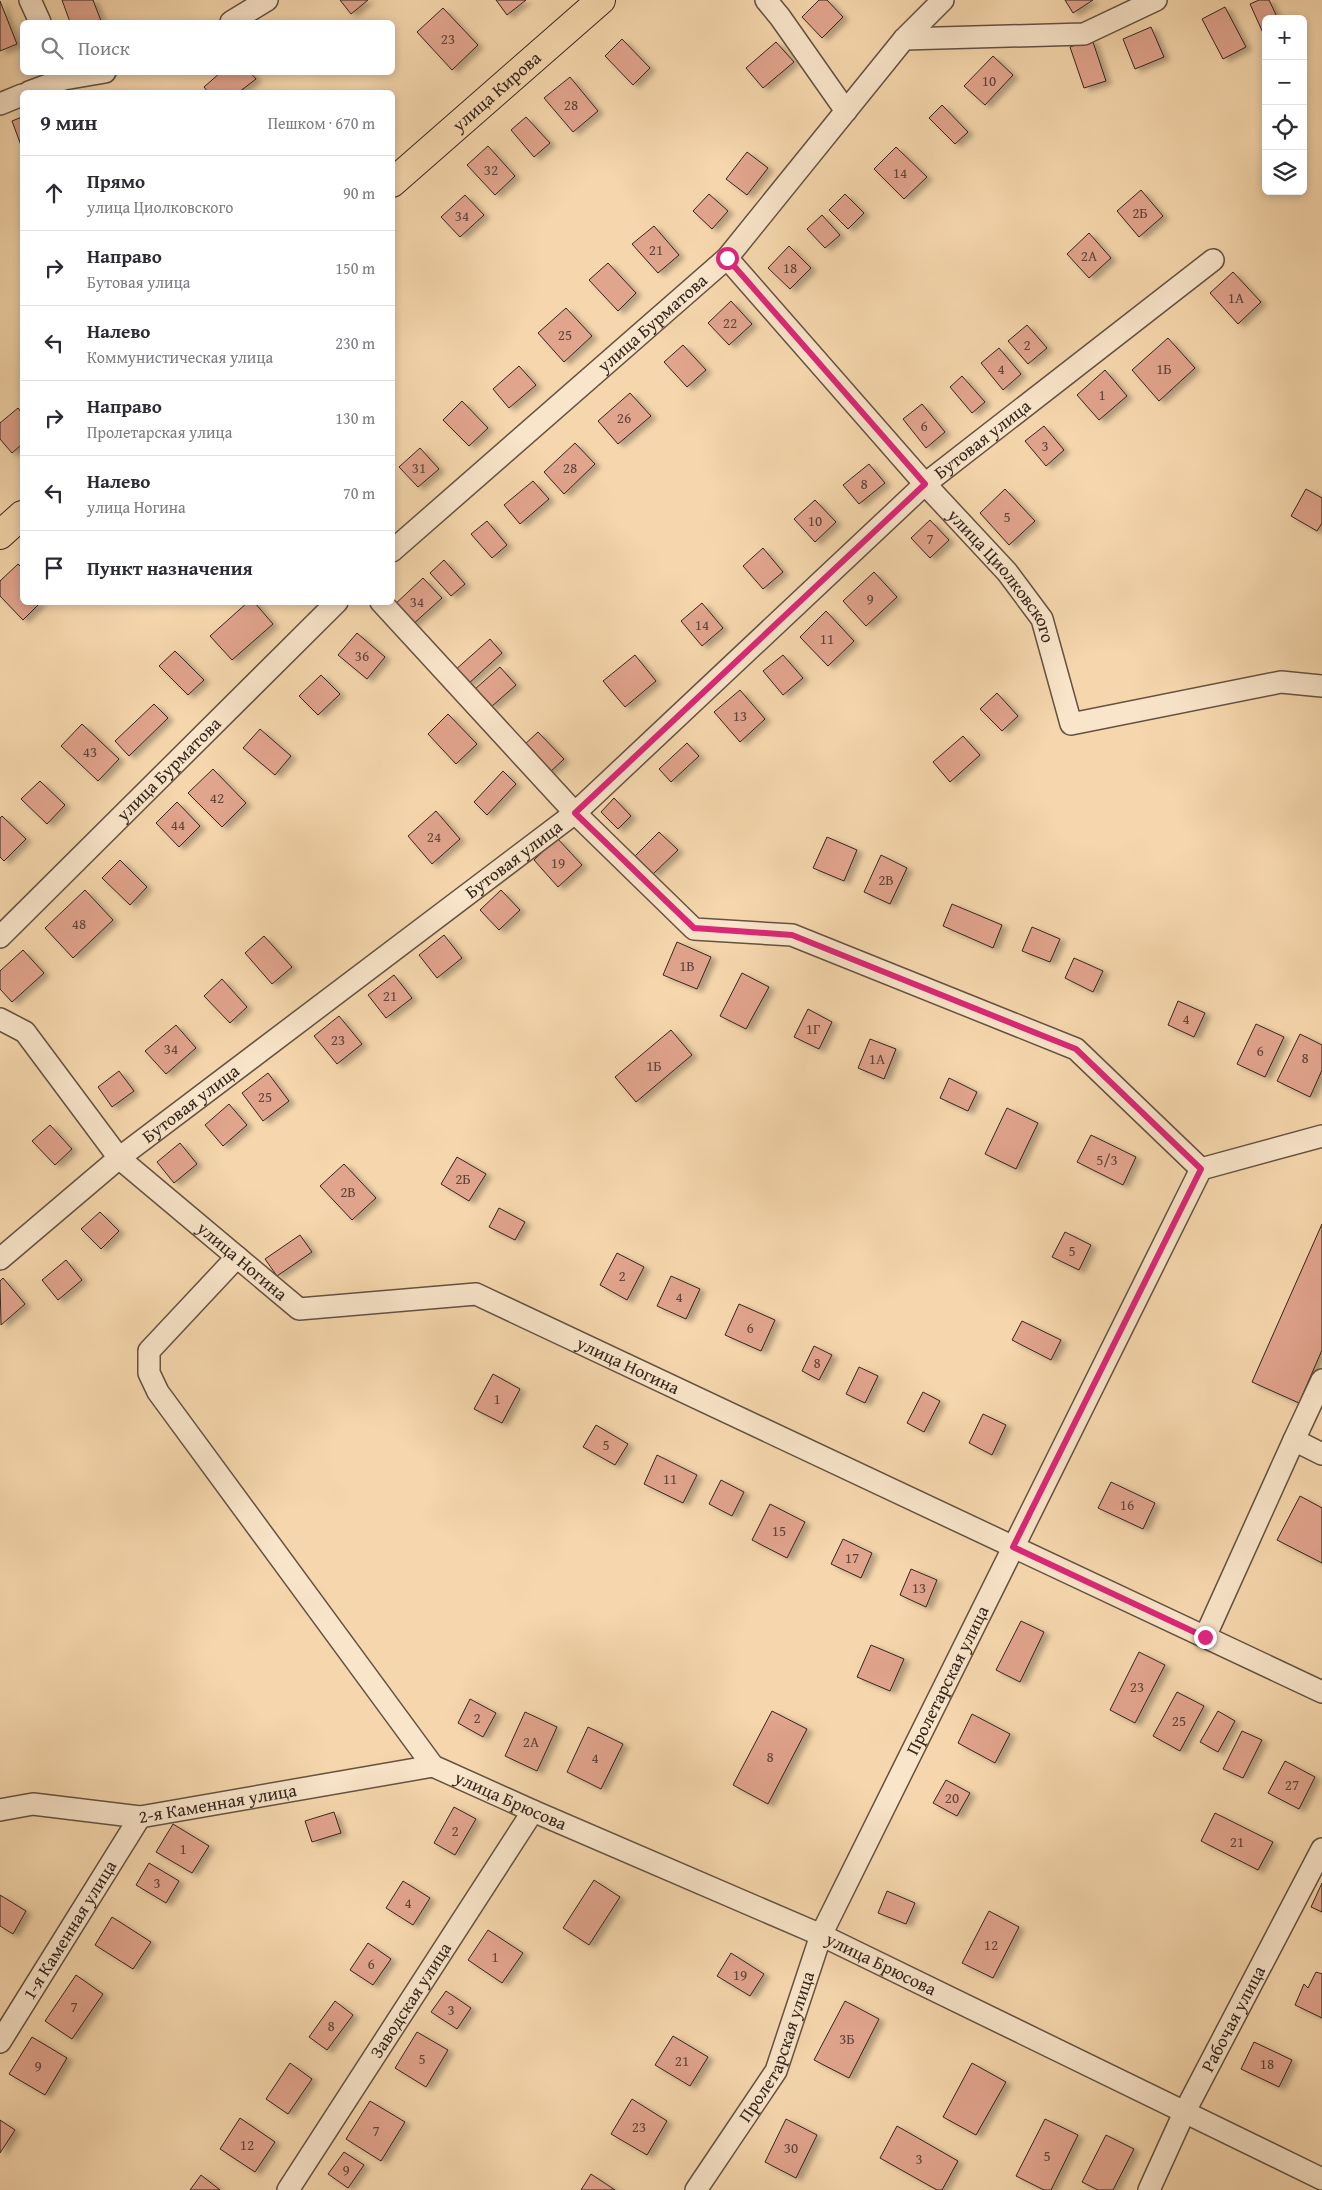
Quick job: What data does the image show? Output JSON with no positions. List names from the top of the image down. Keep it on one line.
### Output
{"streets":{"main road":["улица Кирова"],"street":["улица Бурматова","Бутовая улица","улица Циолковского","улица Ногина","Пролетарская улица","улица Брюсова","2-я Каменная улица","1-я Каменная улица","Заводская улица","Рабочая улица"]},"crossings":[["улица Бурматова","улица Циолковского"],["Бутовая улица","улица Циолковского"],["Бутовая улица","улица Ногина"],["улица Ногина","Пролетарская улица"],["Пролетарская улица","улица Брюсова"],["улица Брюсова","2-я Каменная улица"],["улица Брюсова","Заводская улица"],["улица Брюсова","Рабочая улица"],["2-я Каменная улица","1-я Каменная улица"]],"house_numbers":["23","10","28","32","14","2Б","34","21","2А","18","1А","22","25","2","4","1Б","1","26","6","3","31","28","8","5","10","7","9","34","14","11","36","13","43","42","44","24","19","2В","48","1В","21","4","1Г","23","34","6","8","1А","1Б","25","5/3","2Б","2В","5","2","4","6","8","1","5","11","16","15","17","13","23","2","25","2А","8","4","27","20","2","21","1","3","4","12","1","6","19","7","3","8","3Б","5","21","18","9","23","7","12","30","5","3","9"],"page":{"map_buttons":["+","−"],"search":"Поиск","heading":["9 мин","Пешком · 670 m"],"list":[["Прямо","улица Циолковского","90 m"],["Направо","Бутовая улица","150 m"],["Налево","Коммунистическая улица","230 m"],["Направо","Пролетарская улица","130 m"],["Налево","улица Ногина","70 m"],"Пункт назначения"]}}
